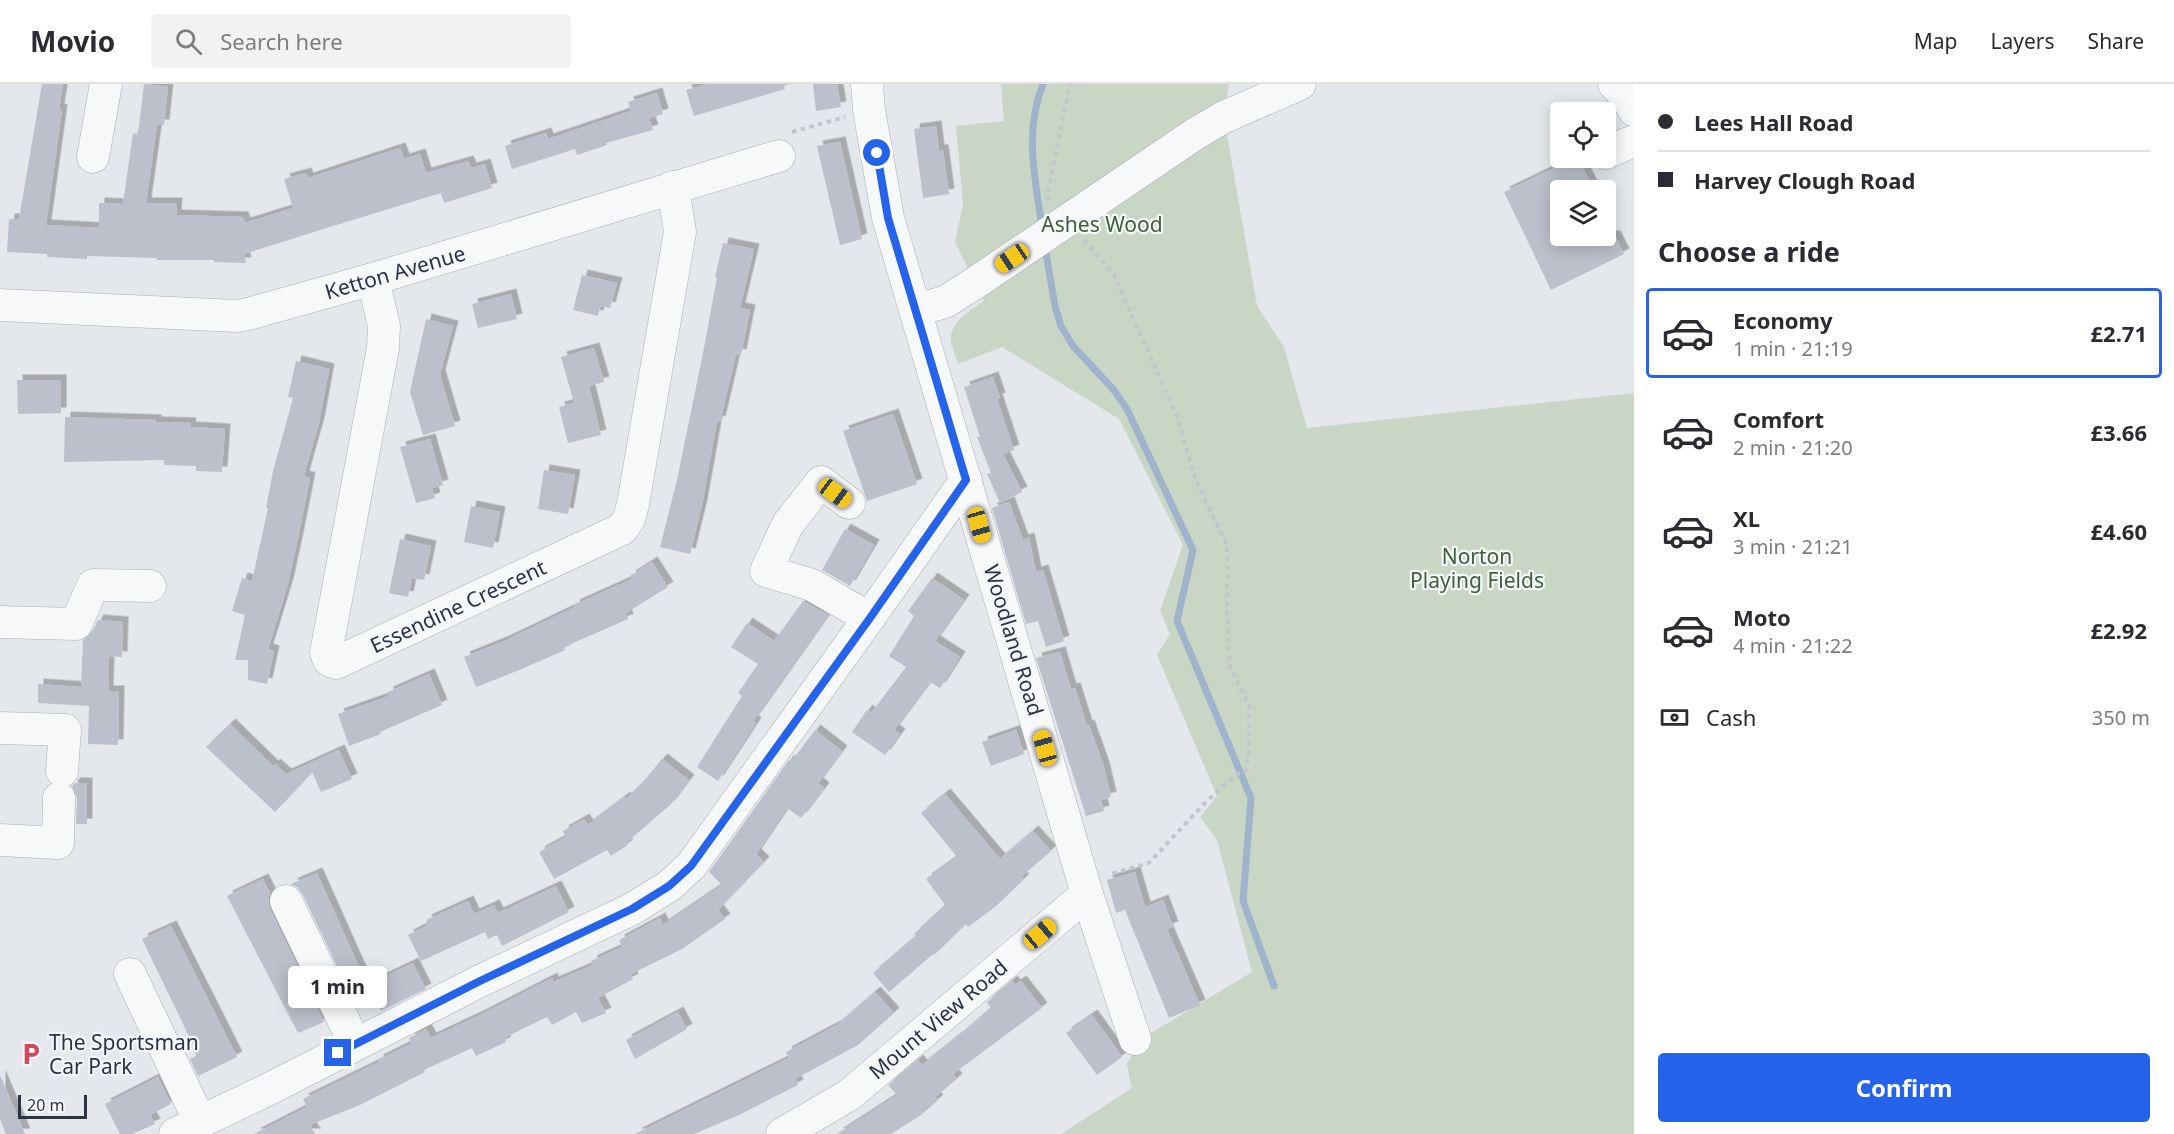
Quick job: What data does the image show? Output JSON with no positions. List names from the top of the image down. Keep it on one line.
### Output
{"streets":{"street":["Ketton Avenue","Essendine Crescent","Woodland Road","Mount View Road"]},"crossings":[["Ketton Avenue","Essendine Crescent"],["Woodland Road","Mount View Road"]],"parks":["Ashes Wood","Norton Playing Fields"],"places":{"parking":["The Sportsman Car Park"]},"scale_bar":"20 m","page":{"header":"Movio","search":"Search here","nav":["Map","Layers","Share"],"banner":["Lees Hall Road","Harvey Clough Road"],"heading":"Choose a ride","list":[{"name":"Economy","note":"1 min · 21:19","value":"£2.71"},{"name":"Comfort","note":"2 min · 21:20","value":"£3.66"},{"name":"XL","note":"3 min · 21:21","value":"£4.60"},{"name":"Moto","note":"4 min · 21:22","value":"£2.92"}],"pay":["Cash","350 m"],"bubble":"1 min","buttons":"Confirm","scale":"20 m"}}
